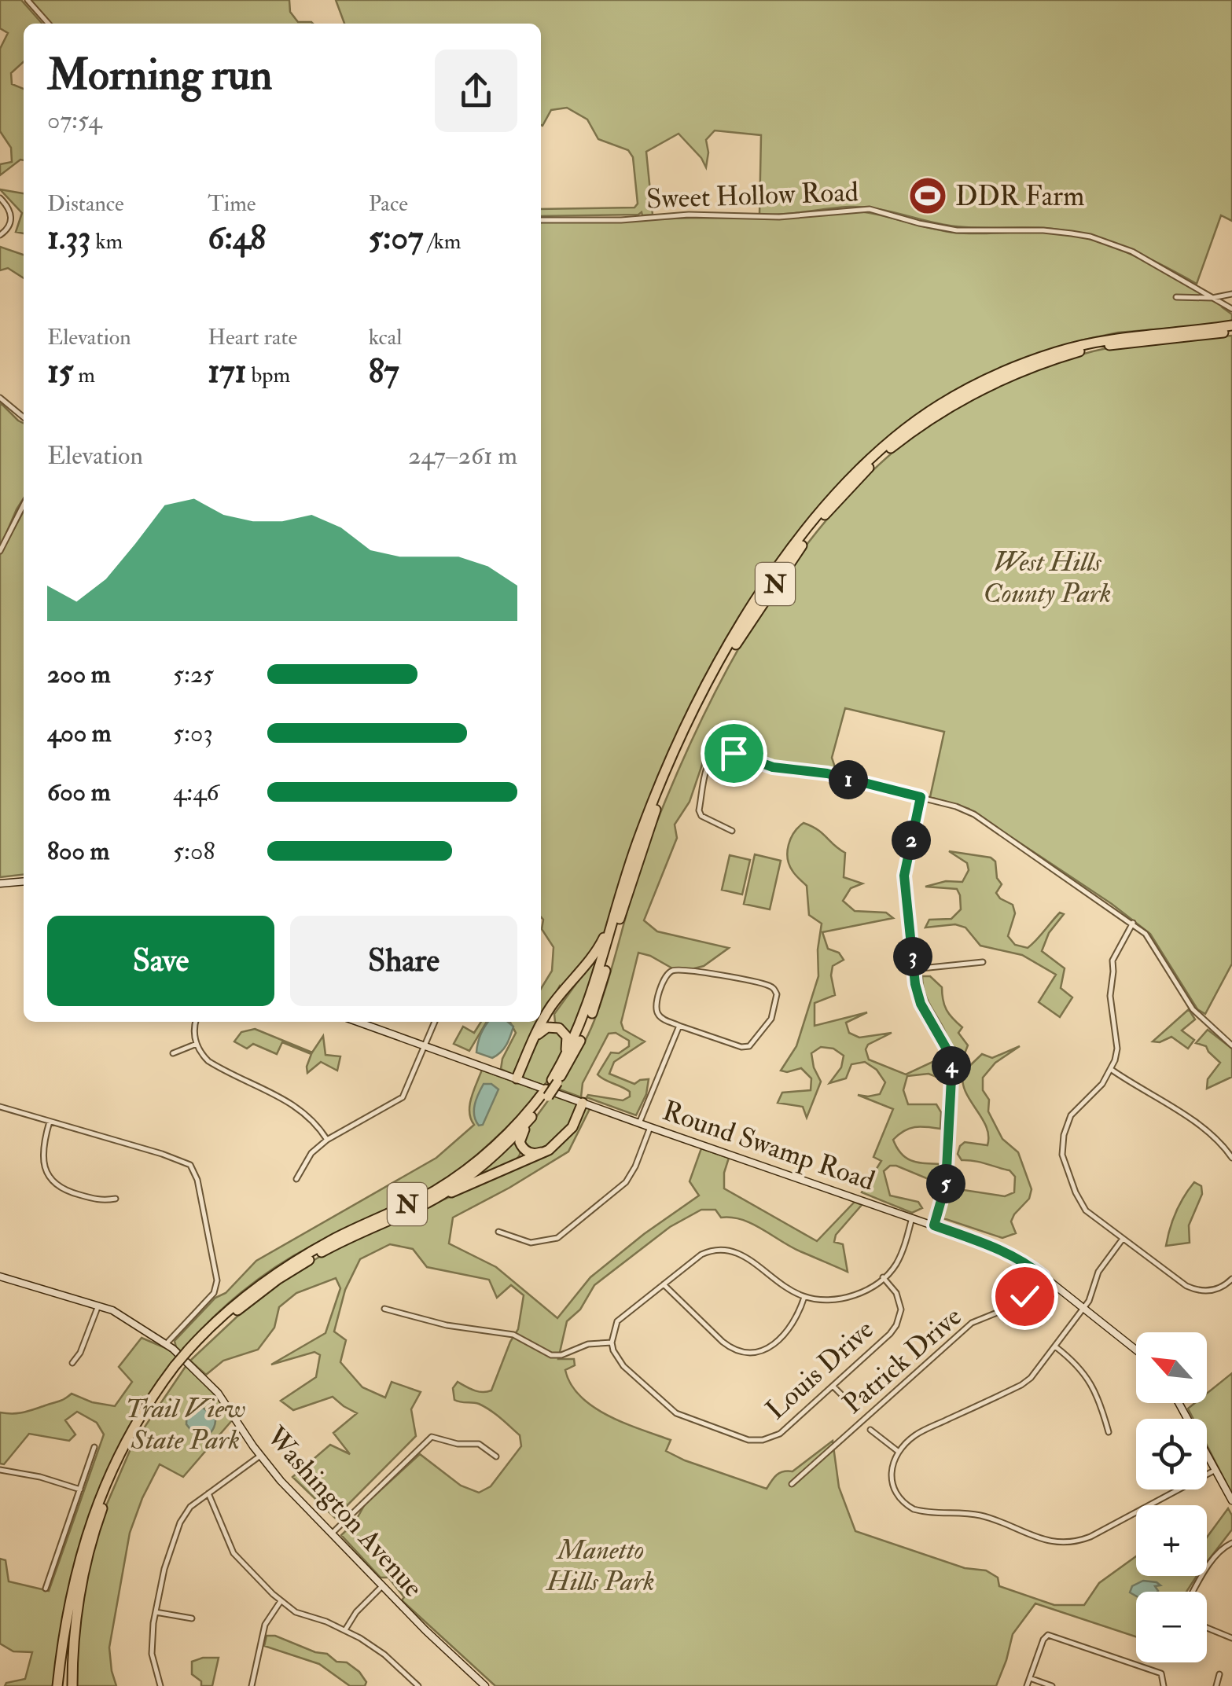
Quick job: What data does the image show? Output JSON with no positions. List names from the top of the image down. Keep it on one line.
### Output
{"streets":{"highway":["N"],"street":["Sweet Hollow Road","Round Swamp Road","Patrick Drive","Louis Drive","Washington Avenue"]},"crossings":[["N","Washington Avenue"],["Round Swamp Road","Patrick Drive"],["Patrick Drive","Louis Drive"]],"parks":["West Hills County Park","Trail View State Park","Manetto Hills Park"],"places":{"sports":["DDR Farm"]},"north":"top left","page":{"heading":["Morning run","07:54"],"stats":[["Distance","1.33 km"],["Time","6:48"],["Pace","5:07 /km"],["Elevation","15 m"],["Heart rate","171 bpm"],["kcal","87"]],"chart":["Elevation","247–261 m"],"list":[{"name":"200 m","note":"5:25"},{"name":"400 m","note":"5:03"},{"name":"600 m","note":"4:46"},{"name":"800 m","note":"5:08"}],"pins":["1","2","3","4","5"],"buttons":["Save","Share"],"map_buttons":["+","−"]}}
